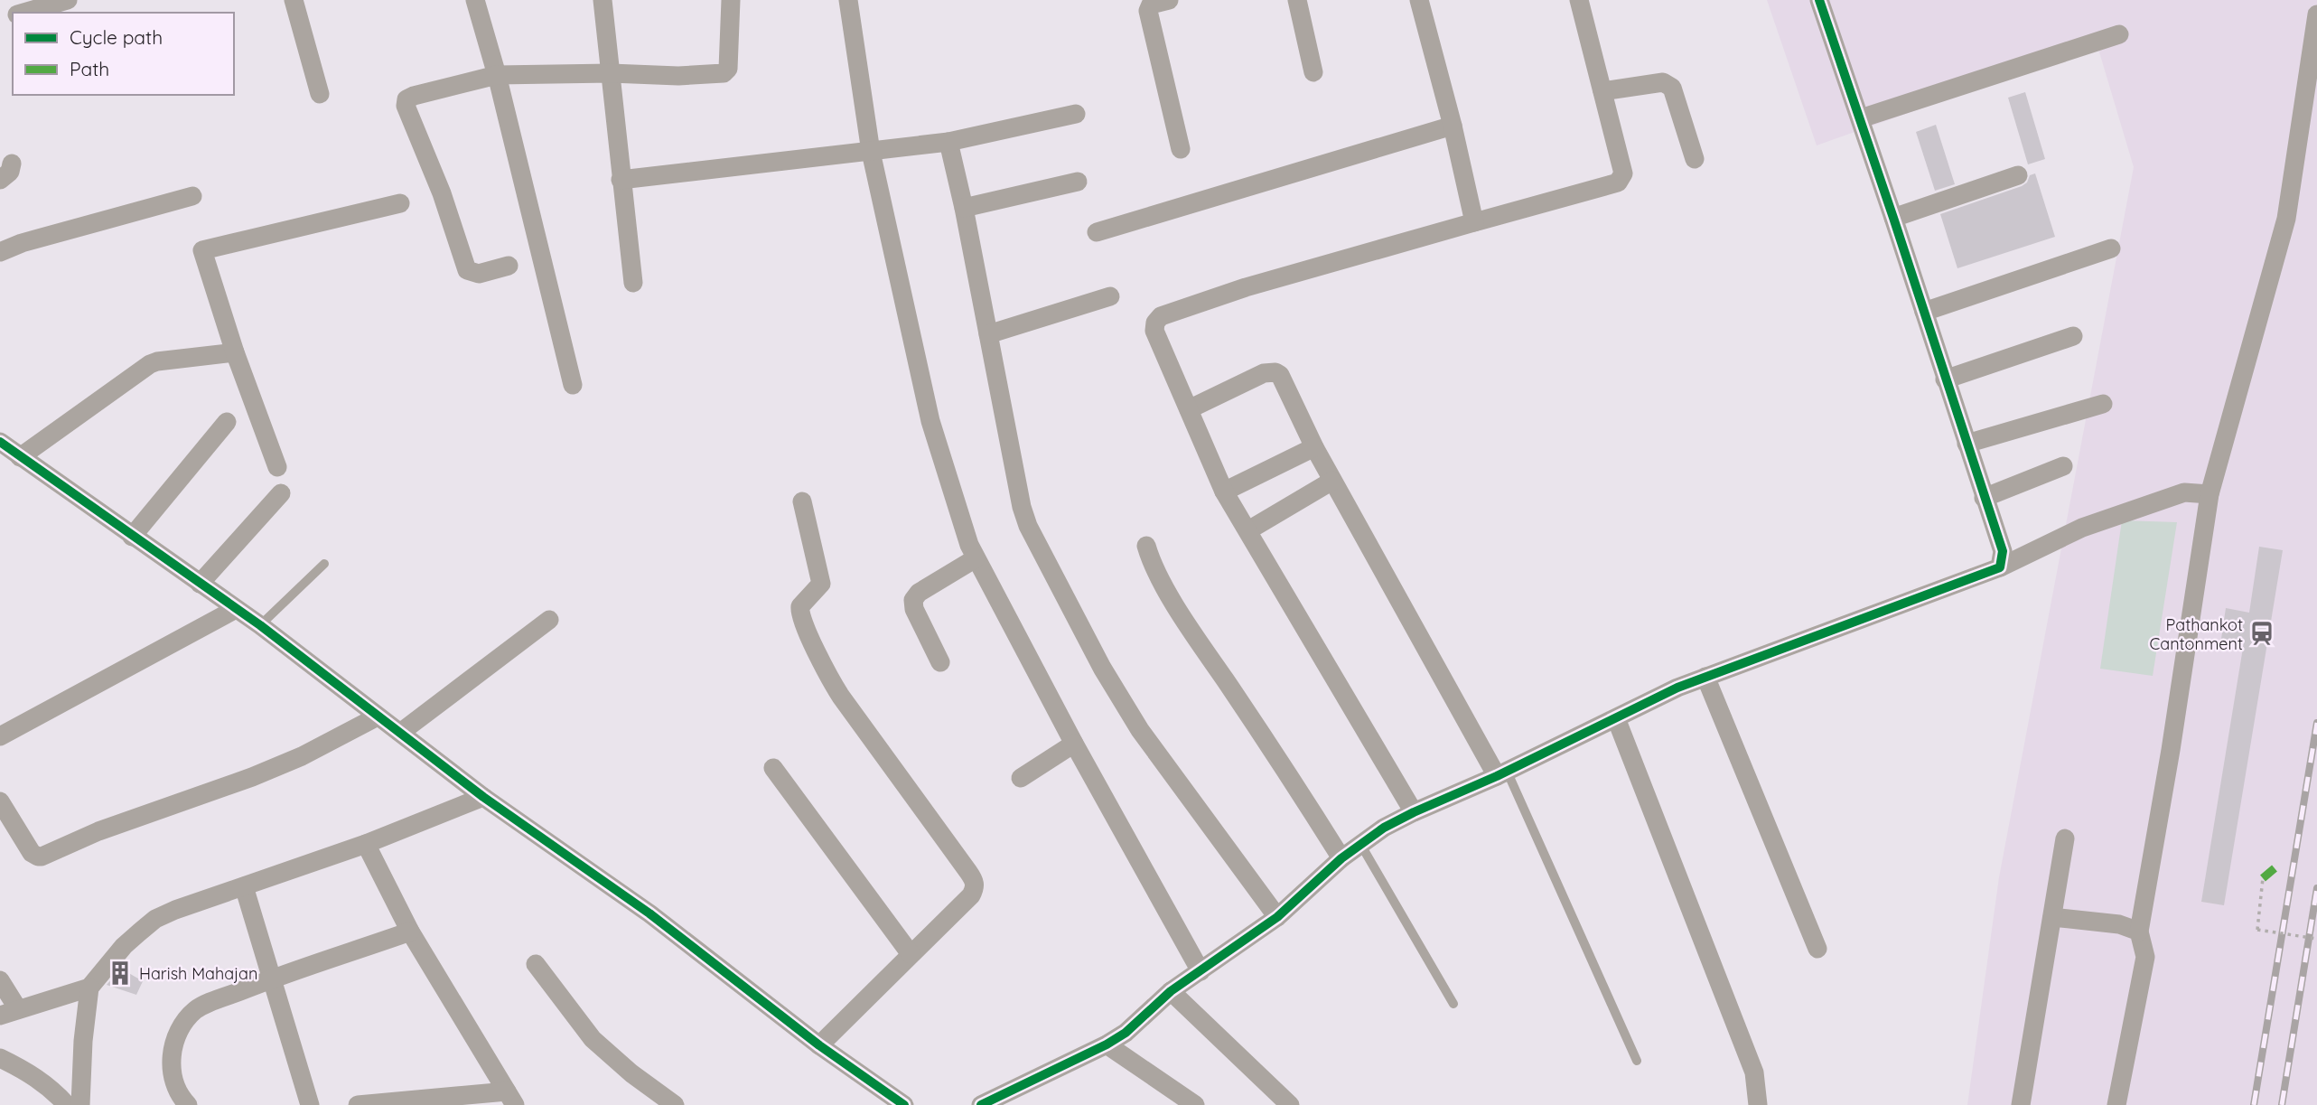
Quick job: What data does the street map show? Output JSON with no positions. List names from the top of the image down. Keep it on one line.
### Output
{"places":{"station":["Pathankot Cantonment"],"building":["Harish Mahajan"]},"legend":["Cycle path","Path"]}
